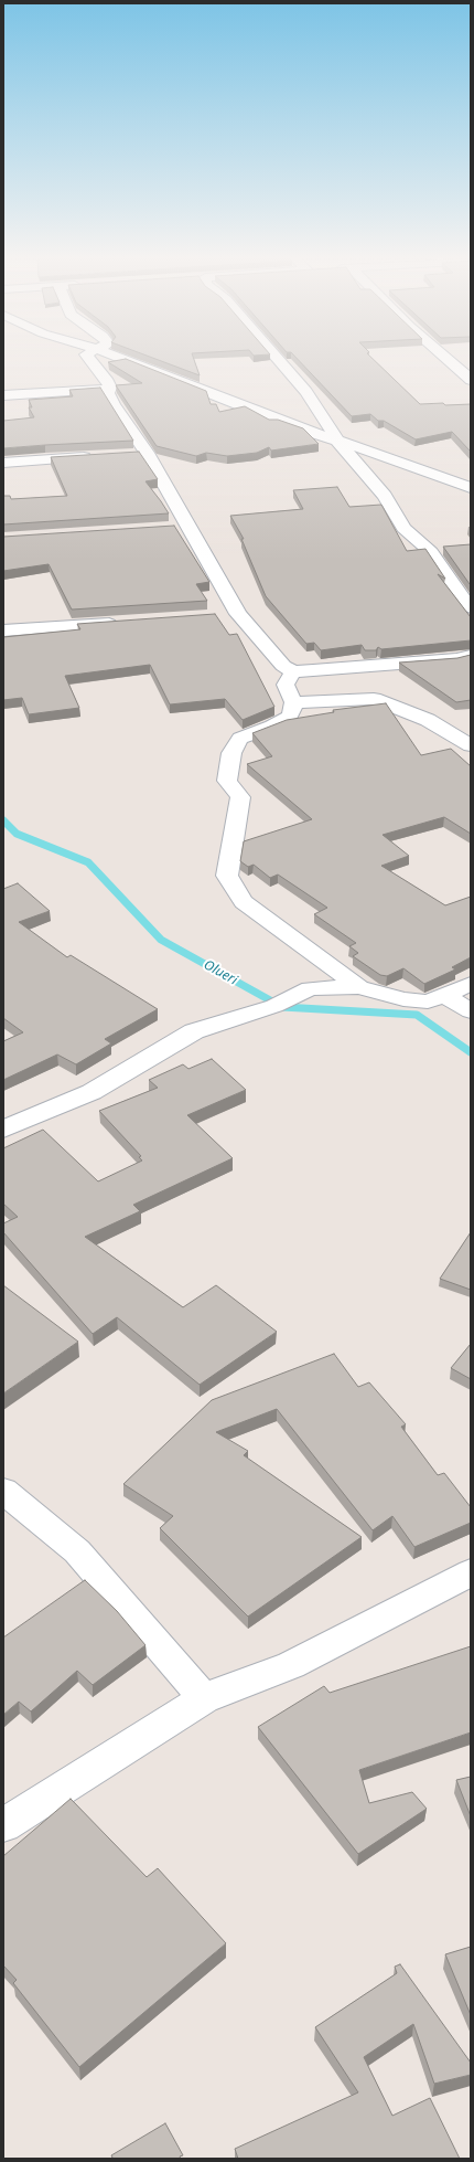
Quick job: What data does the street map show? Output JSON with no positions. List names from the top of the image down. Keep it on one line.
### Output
{"water":["Olueri"]}
